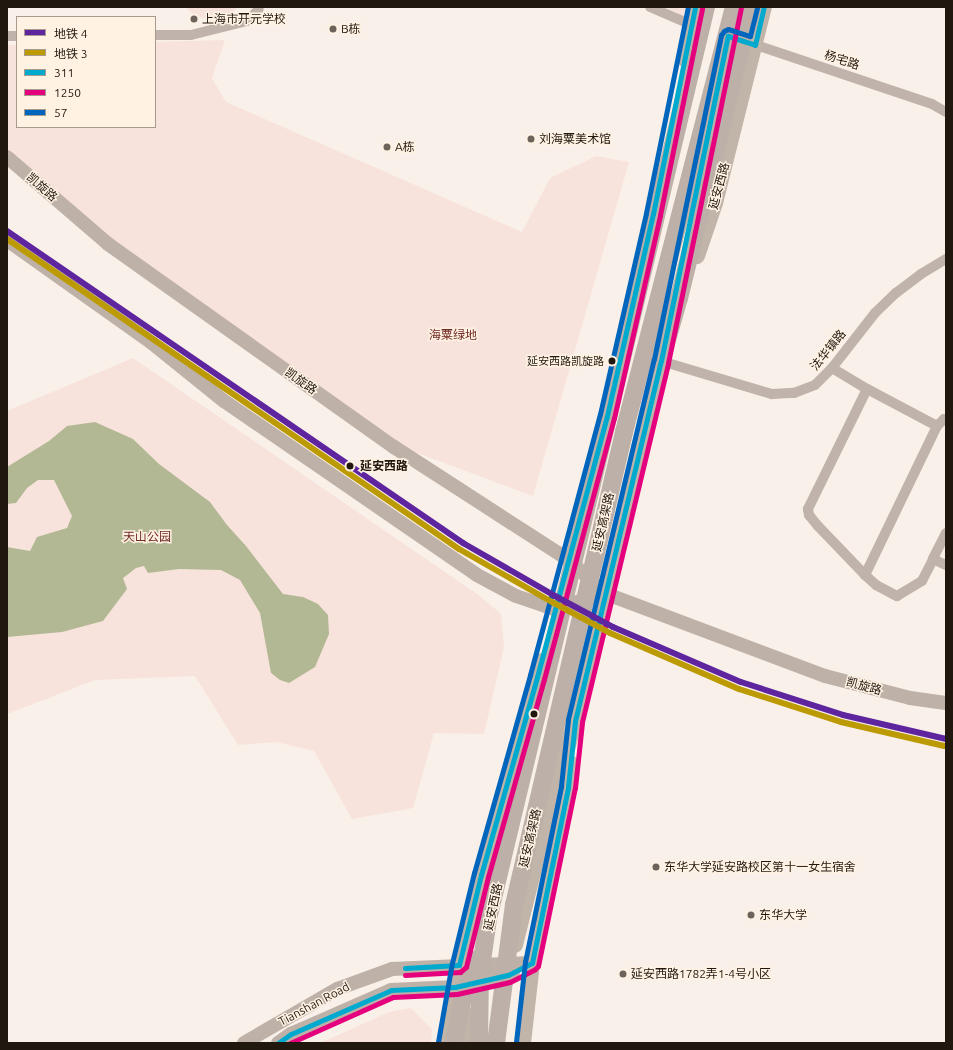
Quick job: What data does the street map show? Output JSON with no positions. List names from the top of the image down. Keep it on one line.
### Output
{"streets":{"highway":["延安高架路"],"main road":["延安西路"],"street":["杨宅路","凯旋路","法华镇路","Tianshan Road"]},"crossings":[["杨宅路","延安西路"],["延安西路","凯旋路"],["延安西路","法华镇路"],["延安西路","延安高架路"],["延安西路","Tianshan Road"]],"parks":["海粟绿地","天山公园"],"places":["上海市开元学校","B栋","刘海粟美术馆","A栋","延安西路凯旋路","延安西路","东华大学延安路校区第十一女生宿舍","东华大学","延安西路1782弄1-4号小区"],"lines":["transit line 311","transit line 57","transit line 1250","metro line 4","metro line 3"],"legend":["地铁 4","地铁 3","311","1250","57"]}
